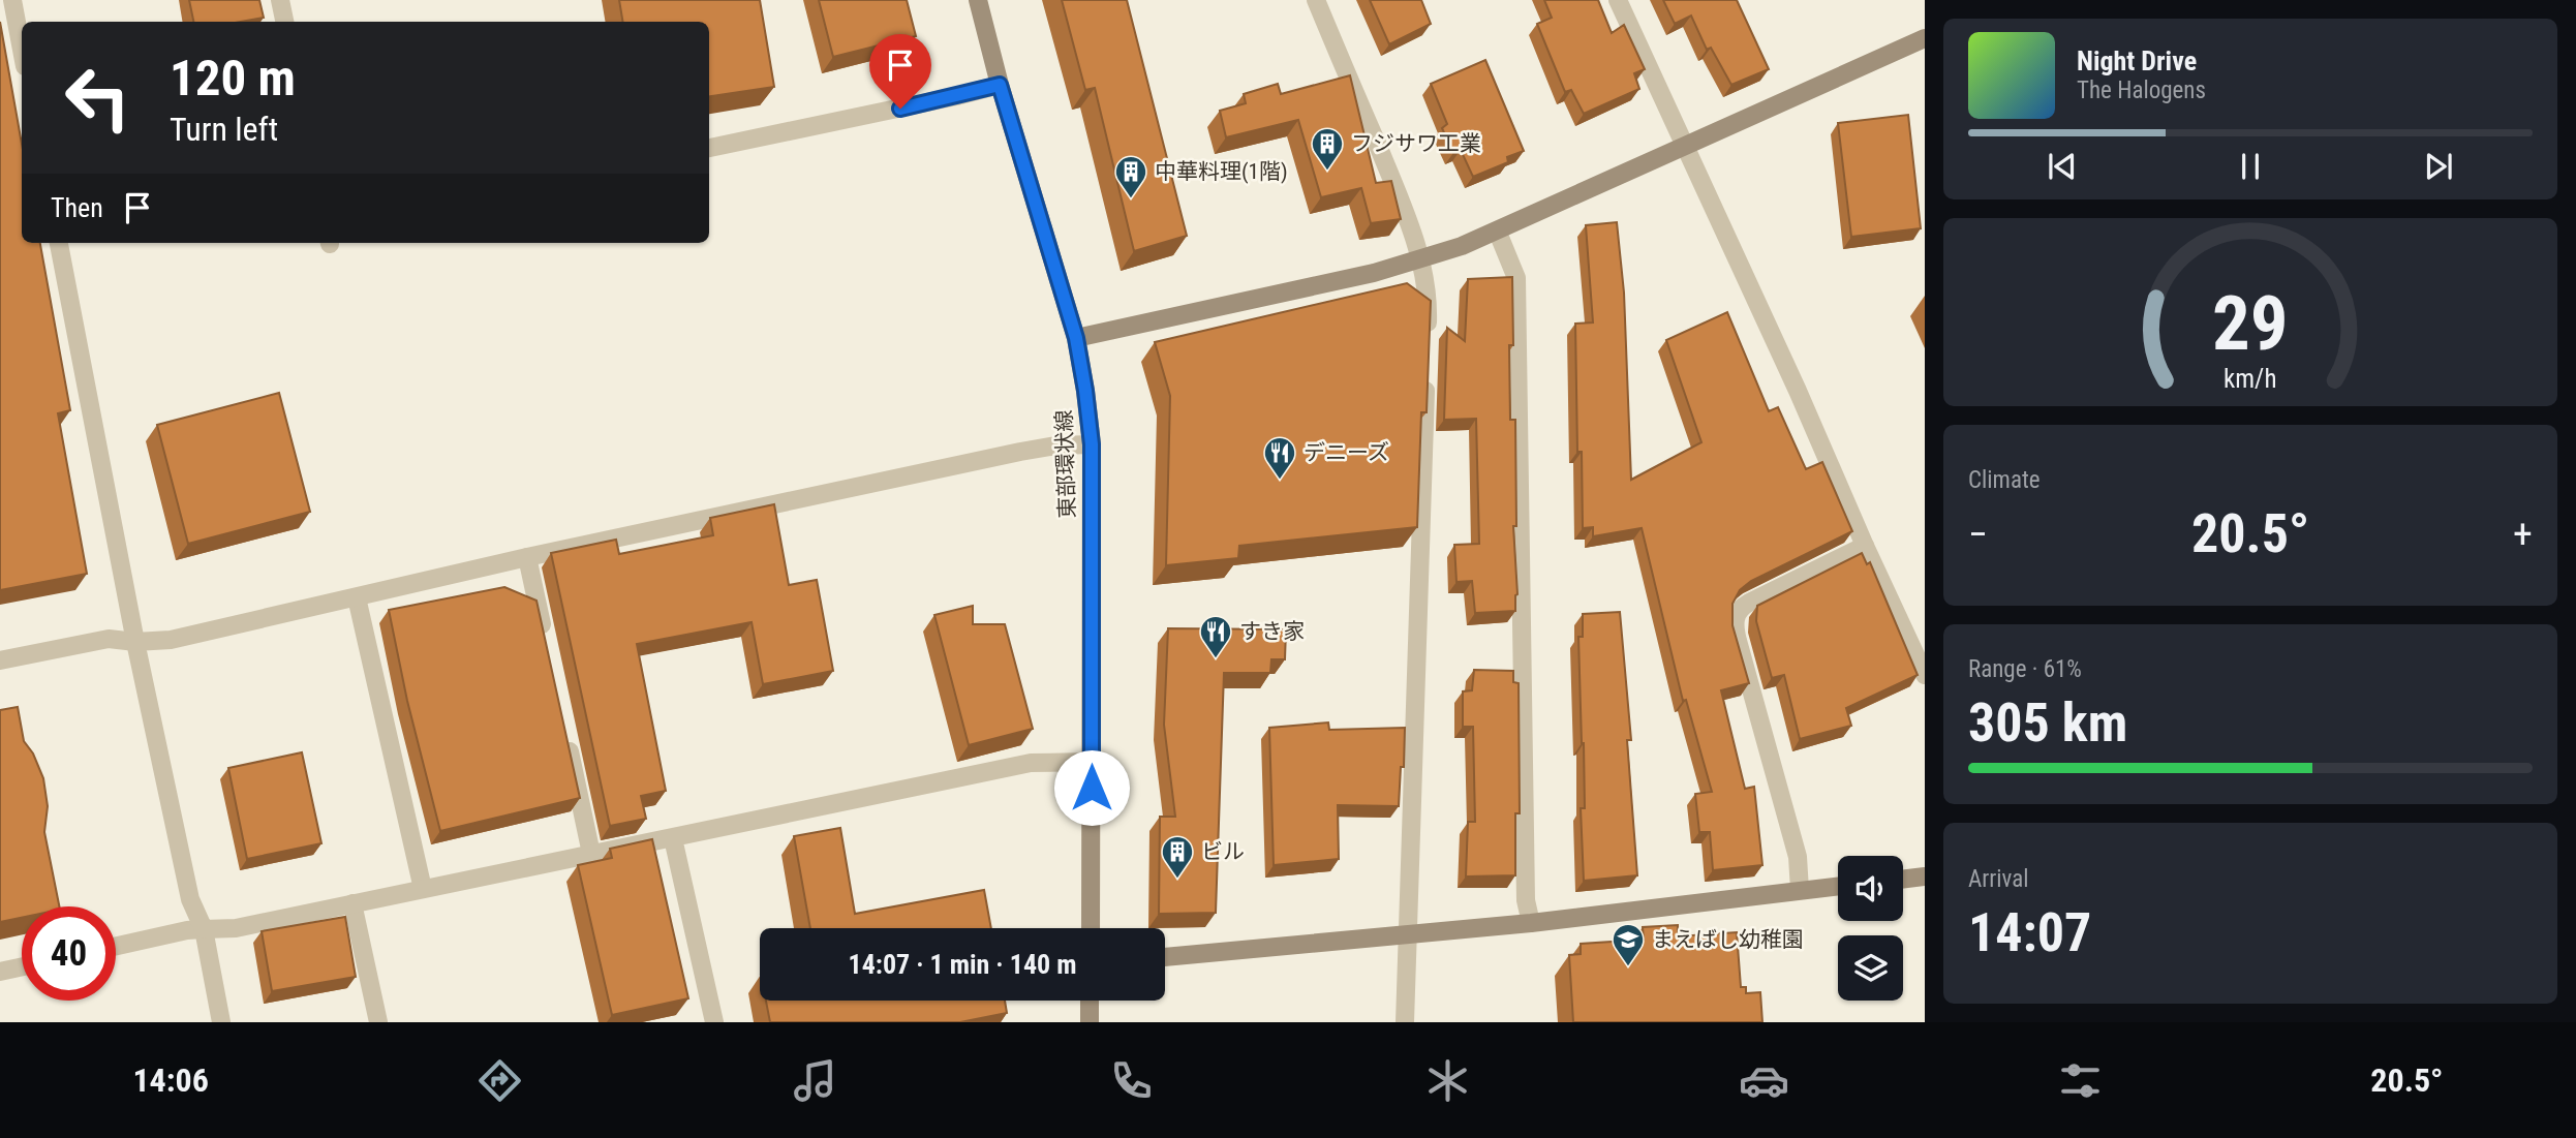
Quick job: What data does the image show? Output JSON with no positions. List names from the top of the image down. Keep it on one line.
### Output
{"streets":{"street":["東部環状線"]},"places":{"building":["フジサワ工業","中華料理(1階)","ビル"],"restaurant":["デニーズ","すき家"],"school or university":["まえばし幼稚園"]},"page":{"turn":["120 m","Turn left"],"song":["Night Drive","The Halogens"],"then":"Then","tile":["Climate",["Range · 61%","305 km"],["Arrival","14:07"]],"heat":["−","20.5°","+"],"limit":"40","trip":"14:07 · 1 min · 140 m","tabs":["14:06","20.5°"],"gauge":["29","km/h"]}}
